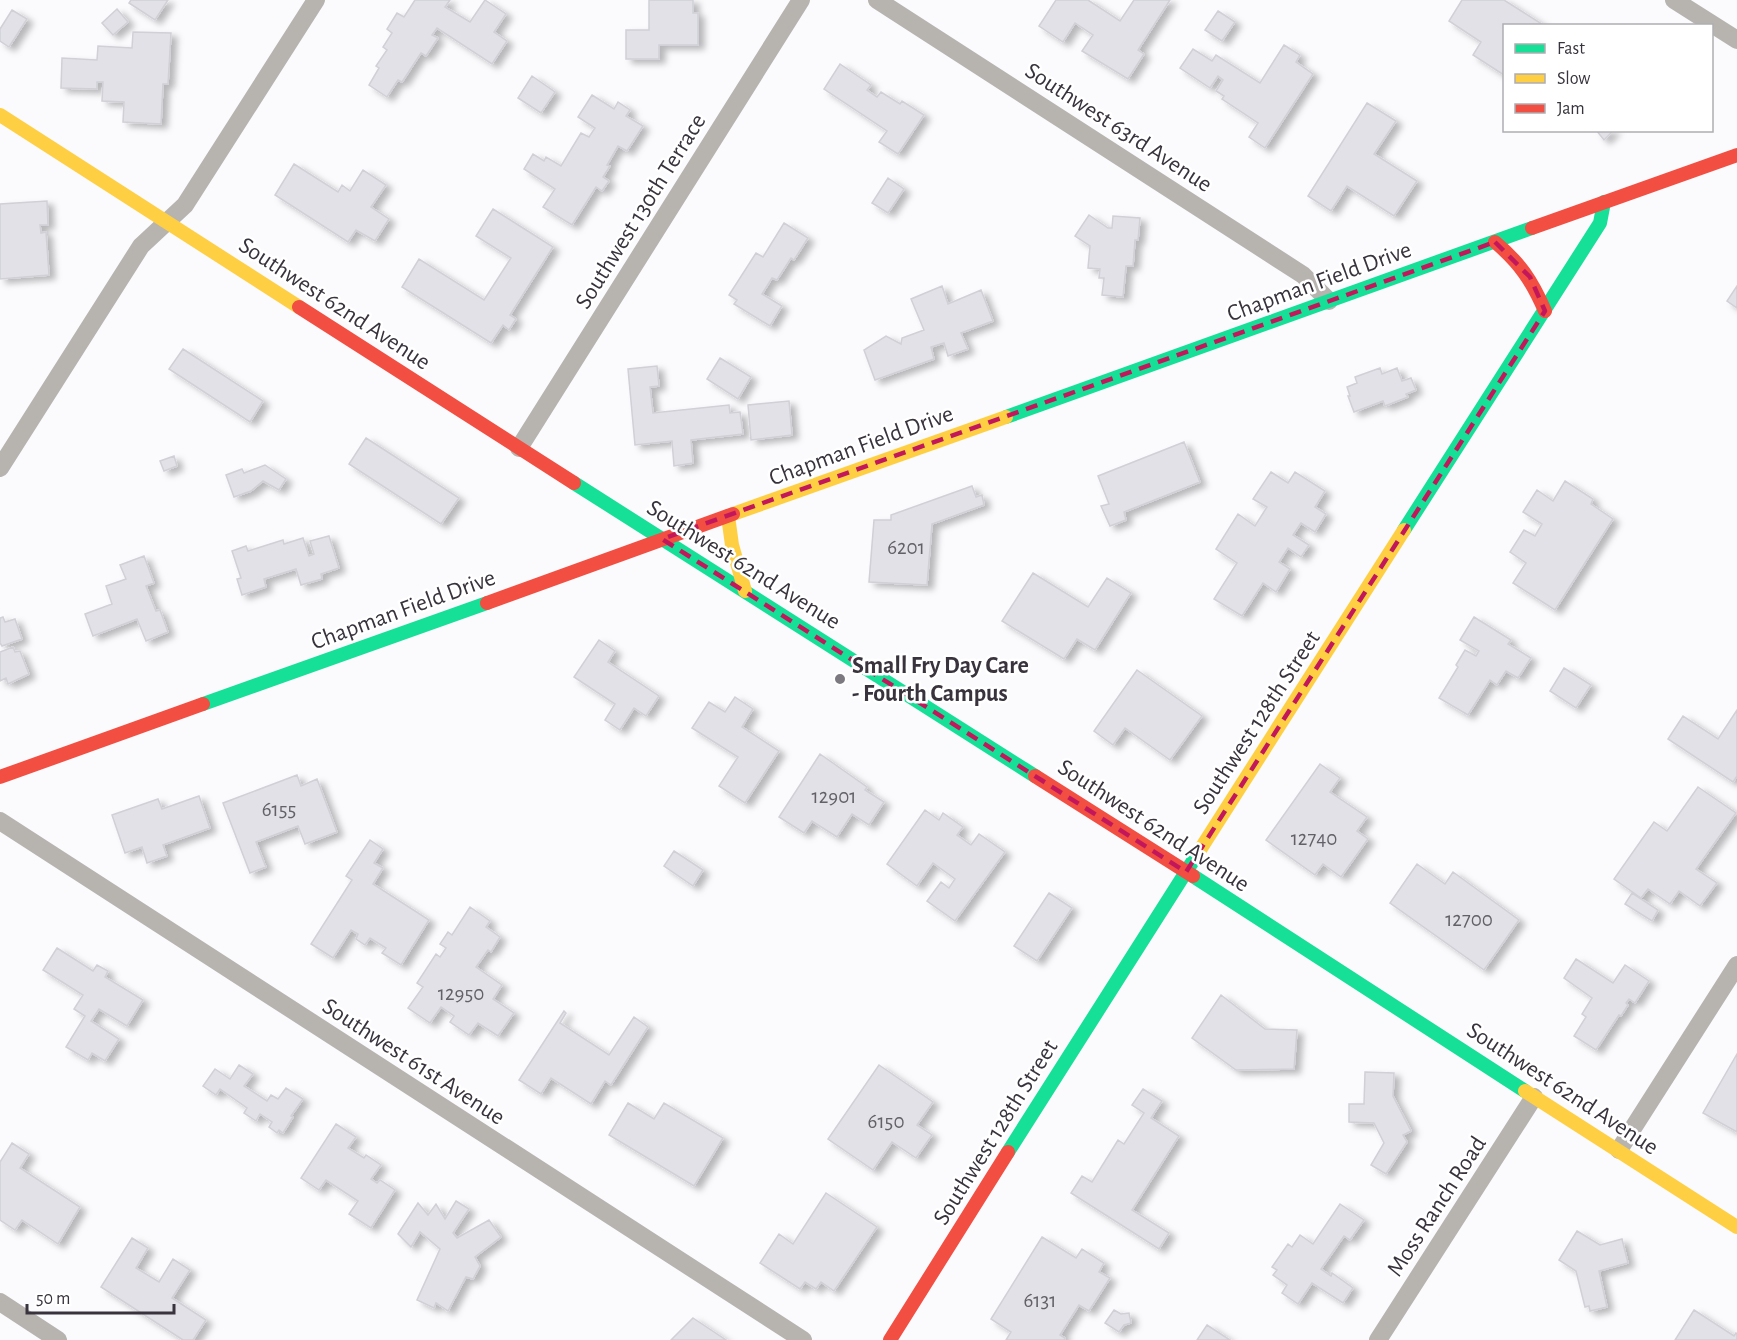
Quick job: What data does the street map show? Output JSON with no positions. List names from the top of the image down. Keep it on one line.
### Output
{"streets":{"street":["Southwest 63rd Avenue","Southwest 130th Terrace","Chapman Field Drive","Southwest 62nd Avenue","Southwest 128th Street","Southwest 61st Avenue","Moss Ranch Road"]},"crossings":[["Southwest 63rd Avenue","Chapman Field Drive"],["Southwest 130th Terrace","Southwest 62nd Avenue"],["Chapman Field Drive","Southwest 62nd Avenue"],["Chapman Field Drive","Southwest 128th Street"],["Southwest 62nd Avenue","Southwest 128th Street"],["Southwest 62nd Avenue","Moss Ranch Road"]],"places":["Small Fry Day Care - Fourth Campus"],"house_numbers":["6201","12901","6155","12740","12700","12950","6150","6131"],"legend":["Fast","Slow","Jam"],"scale_bar":"50 m"}
